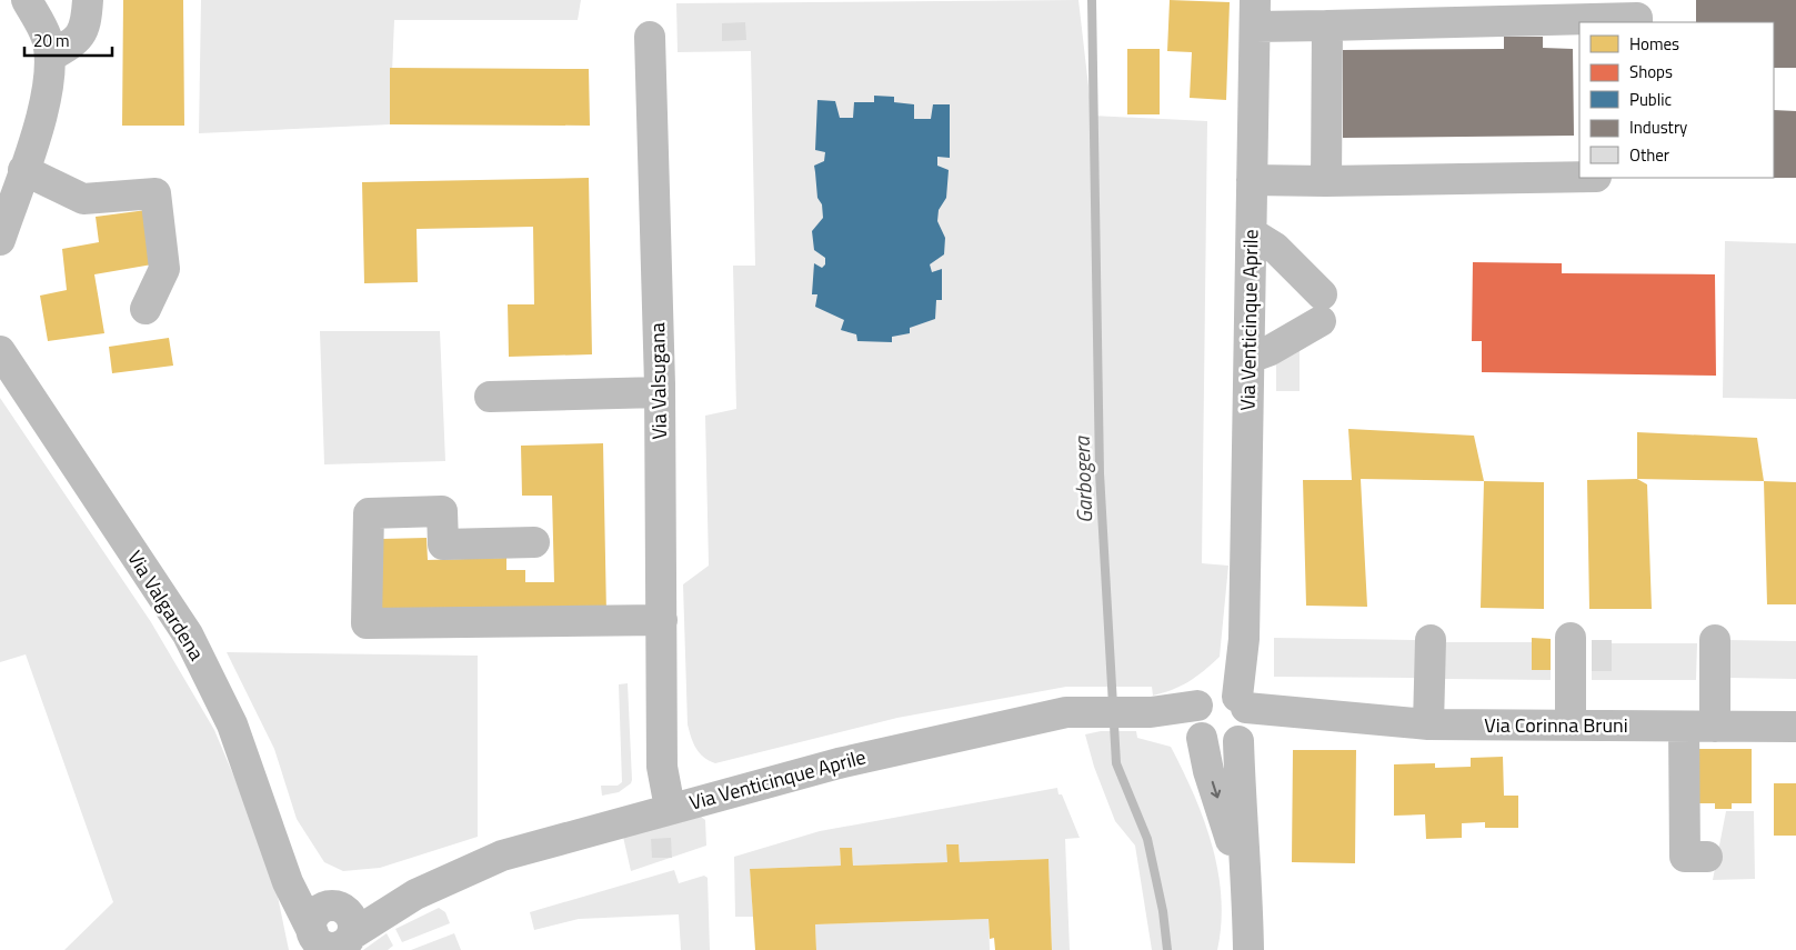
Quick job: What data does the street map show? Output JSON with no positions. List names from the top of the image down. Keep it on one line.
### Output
{"streets":{"street":["Via Venticinque Aprile","Via Valsugana","Via Valgardena","Via Corinna Bruni"]},"crossings":[["Via Venticinque Aprile","Via Valsugana"],["Via Venticinque Aprile","Via Valgardena"],["Via Venticinque Aprile","Via Corinna Bruni"]],"water":["Garbogera"],"legend":["Homes","Shops","Public","Industry","Other"],"scale_bar":"20 m"}
